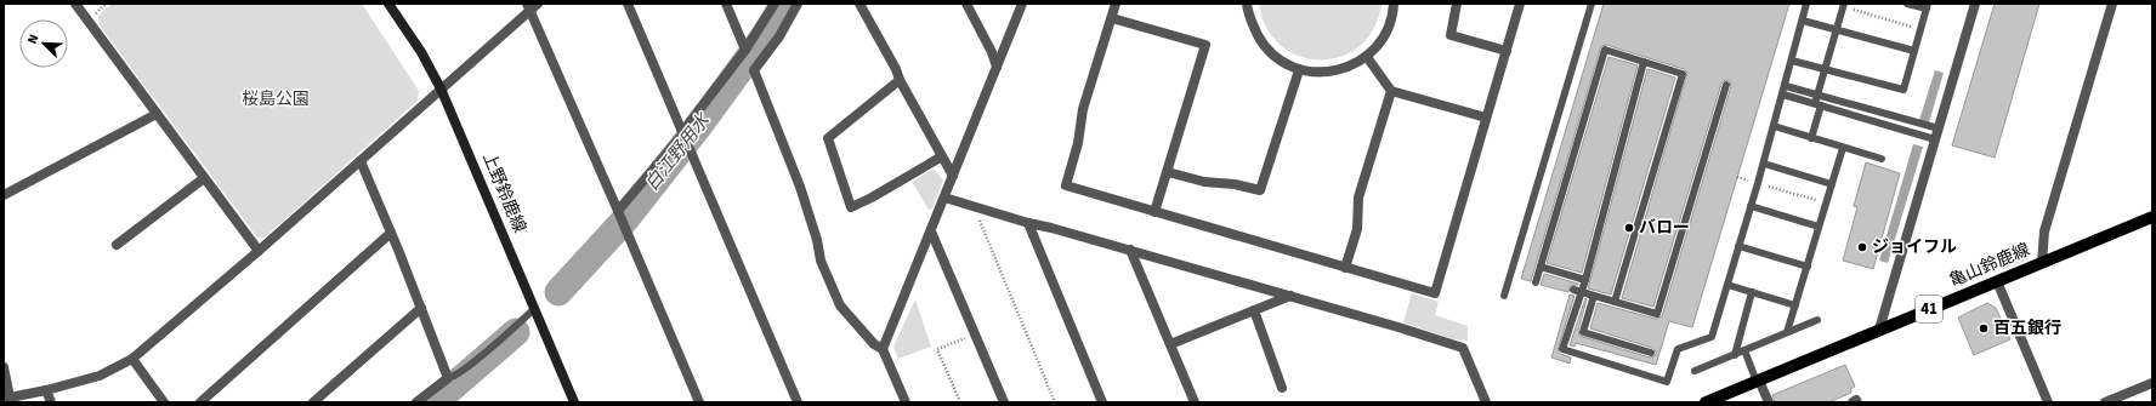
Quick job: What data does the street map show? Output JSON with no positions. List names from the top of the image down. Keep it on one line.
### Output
{"streets":{"main road":["上野鈴鹿線","亀山鈴鹿線","41"]},"water":["白江野用水"],"parks":["桜島公園"],"places":["バロー","ジョイフル","百五銀行"],"north":"top left"}
